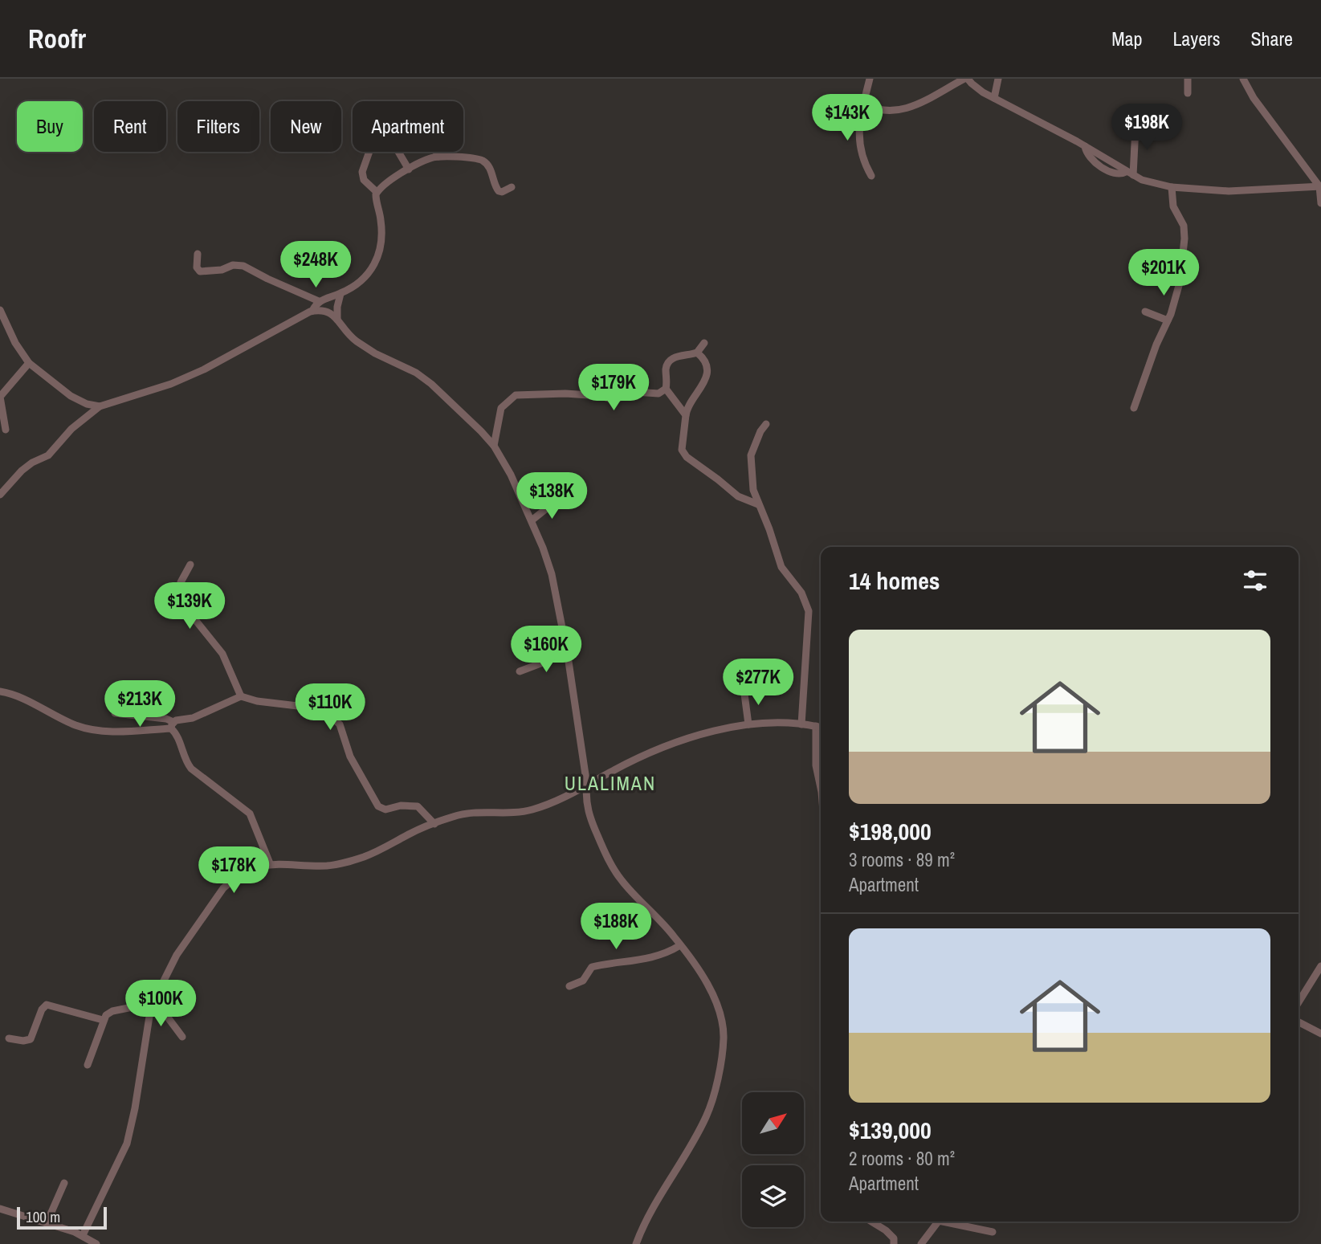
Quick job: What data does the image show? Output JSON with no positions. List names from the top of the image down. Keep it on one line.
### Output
{"districts":["ULALIMAN"],"scale_bar":"100 m","north":"top right","page":{"header":"Roofr","nav":["Map","Layers","Share"],"price":["$143K","$198K","$248K","$201K","$179K","$138K","$139K","$160K","$277K","$213K","$110K","$178K","$188K","$100K"],"chip":["Buy","Rent","Filters","New","Apartment"],"heading":"14 homes","list":[{"name":"$198,000","note":"3 rooms · 89 m² · Apartment"},{"name":"$139,000","note":"2 rooms · 80 m² · Apartment"}],"scale":"100 m"}}
